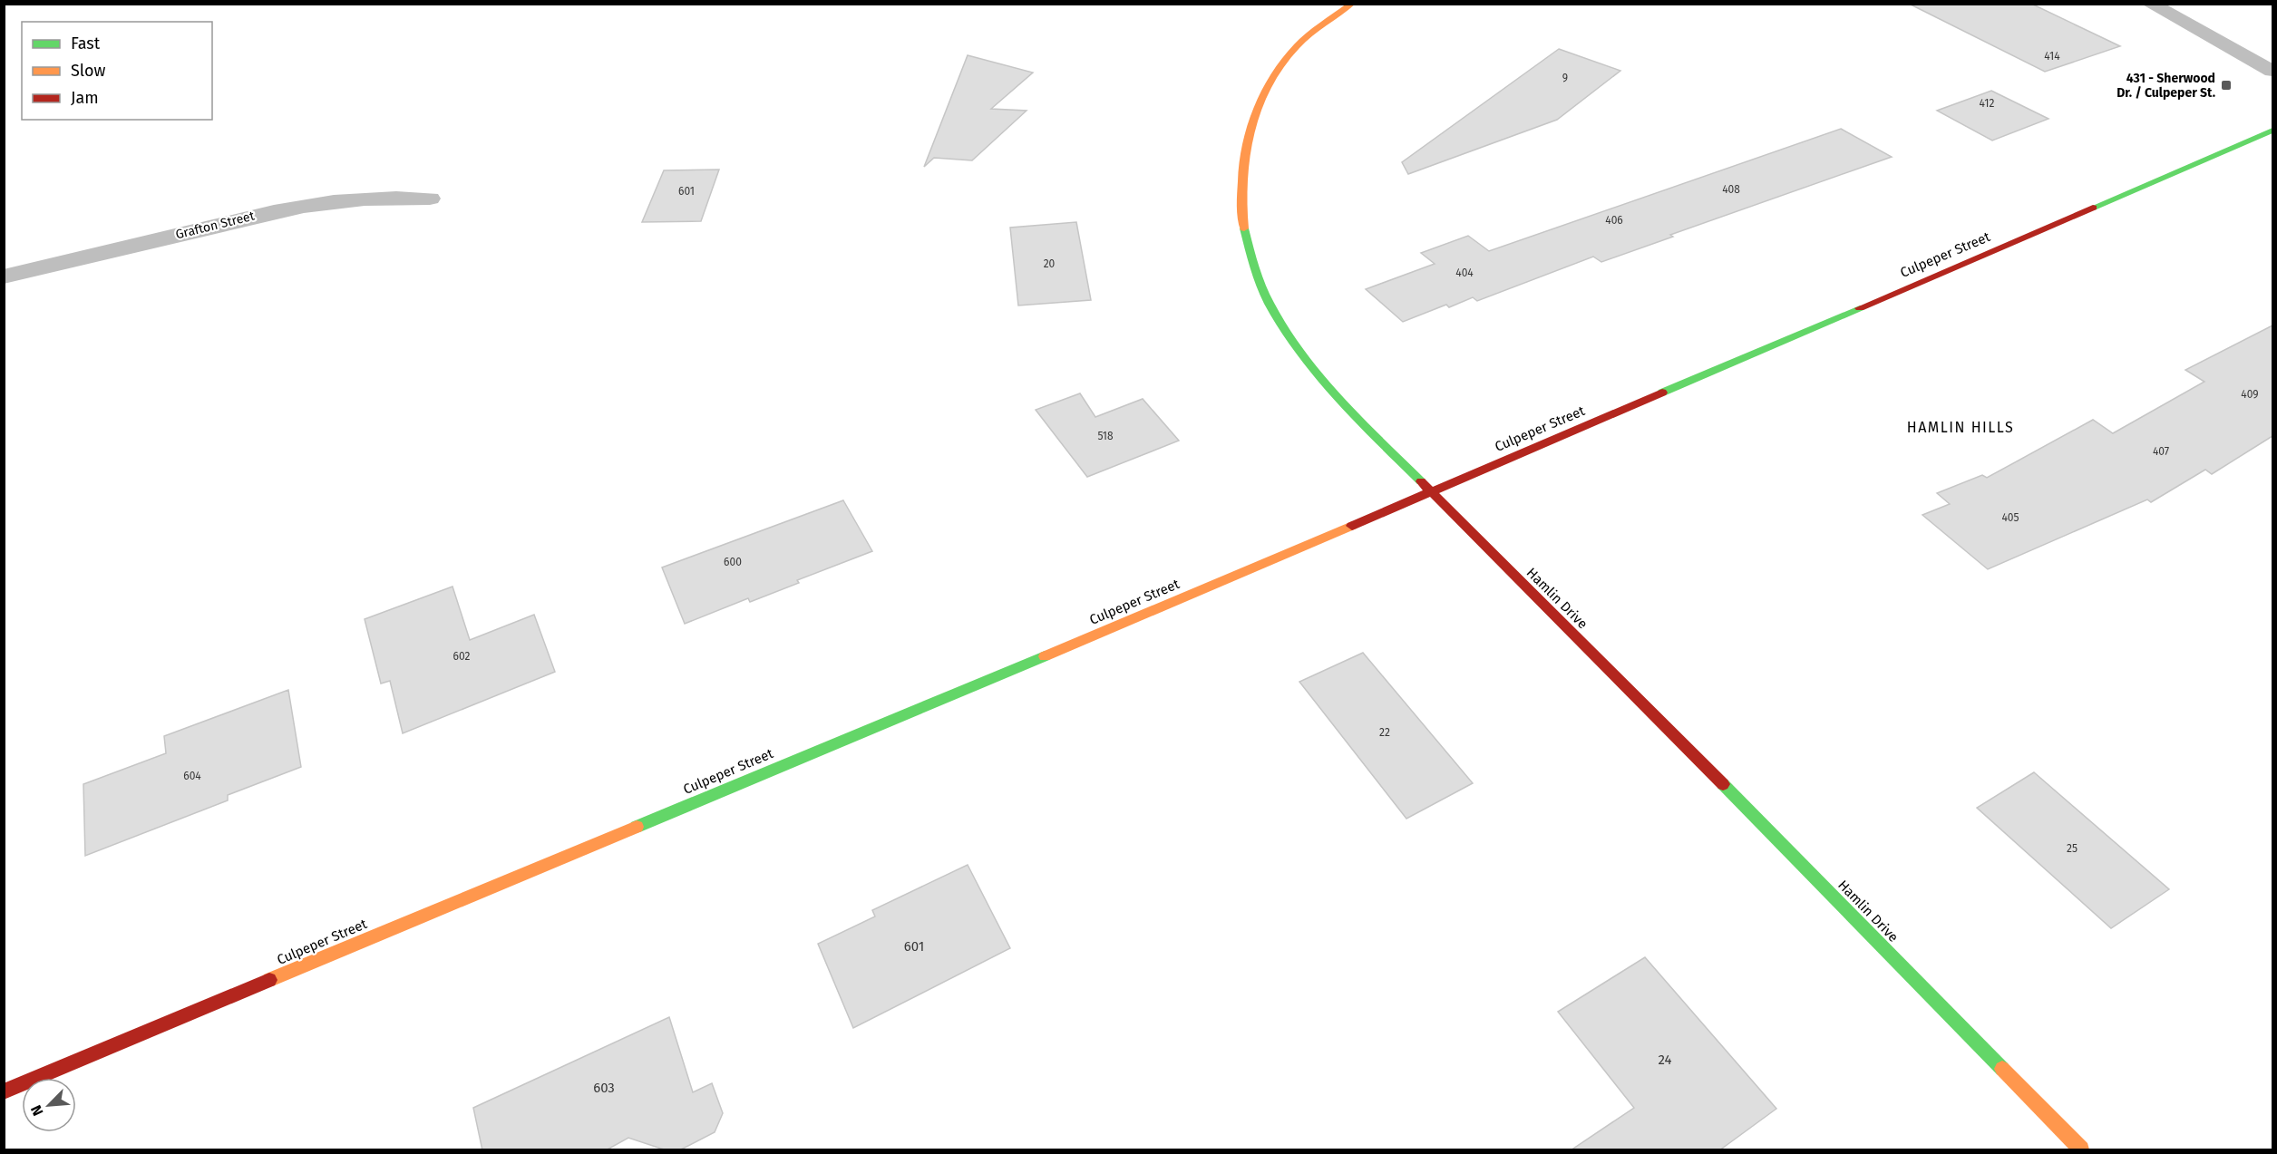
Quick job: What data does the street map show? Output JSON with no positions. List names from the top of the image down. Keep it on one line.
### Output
{"streets":{"street":["Grafton Street","Culpeper Street","Hamlin Drive"]},"crossings":[["Culpeper Street","Hamlin Drive"]],"districts":["HAMLIN HILLS"],"places":{"transit":["431 - Sherwood Dr. / Culpeper St."]},"house_numbers":["414","9","412","408","601","406","20","404","409","518","407","405","600","602","22","604","25","601","24","603"],"legend":["Fast","Slow","Jam"],"north":"bottom left"}
